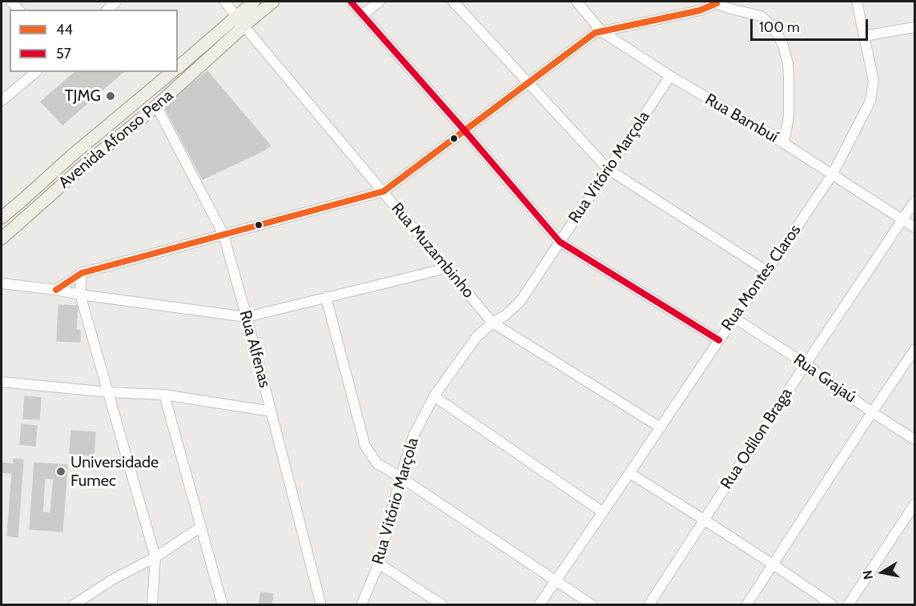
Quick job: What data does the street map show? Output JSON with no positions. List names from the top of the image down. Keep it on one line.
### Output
{"streets":{"main road":["Avenida Afonso Pena"],"street":["Rua Bambuí","Rua Vitório Marçola","Rua Muzambinho","Rua Montes Claros","Rua Alfenas","Rua Grajaú","Rua Odilon Braga"]},"crossings":[["Rua Bambuí","Rua Vitório Marçola"],["Rua Bambuí","Rua Montes Claros"],["Rua Bambuí","Rua Odilon Braga"],["Avenida Afonso Pena","Rua Muzambinho"],["Avenida Afonso Pena","Rua Alfenas"],["Rua Vitório Marçola","Rua Muzambinho"],["Rua Muzambinho","Rua Montes Claros"],["Rua Montes Claros","Rua Grajaú"],["Rua Grajaú","Rua Odilon Braga"]],"places":["TJMG","Universidade Fumec"],"lines":["transit line 57","transit line 44"],"legend":["44","57"],"scale_bar":"100 m","north":"left"}
